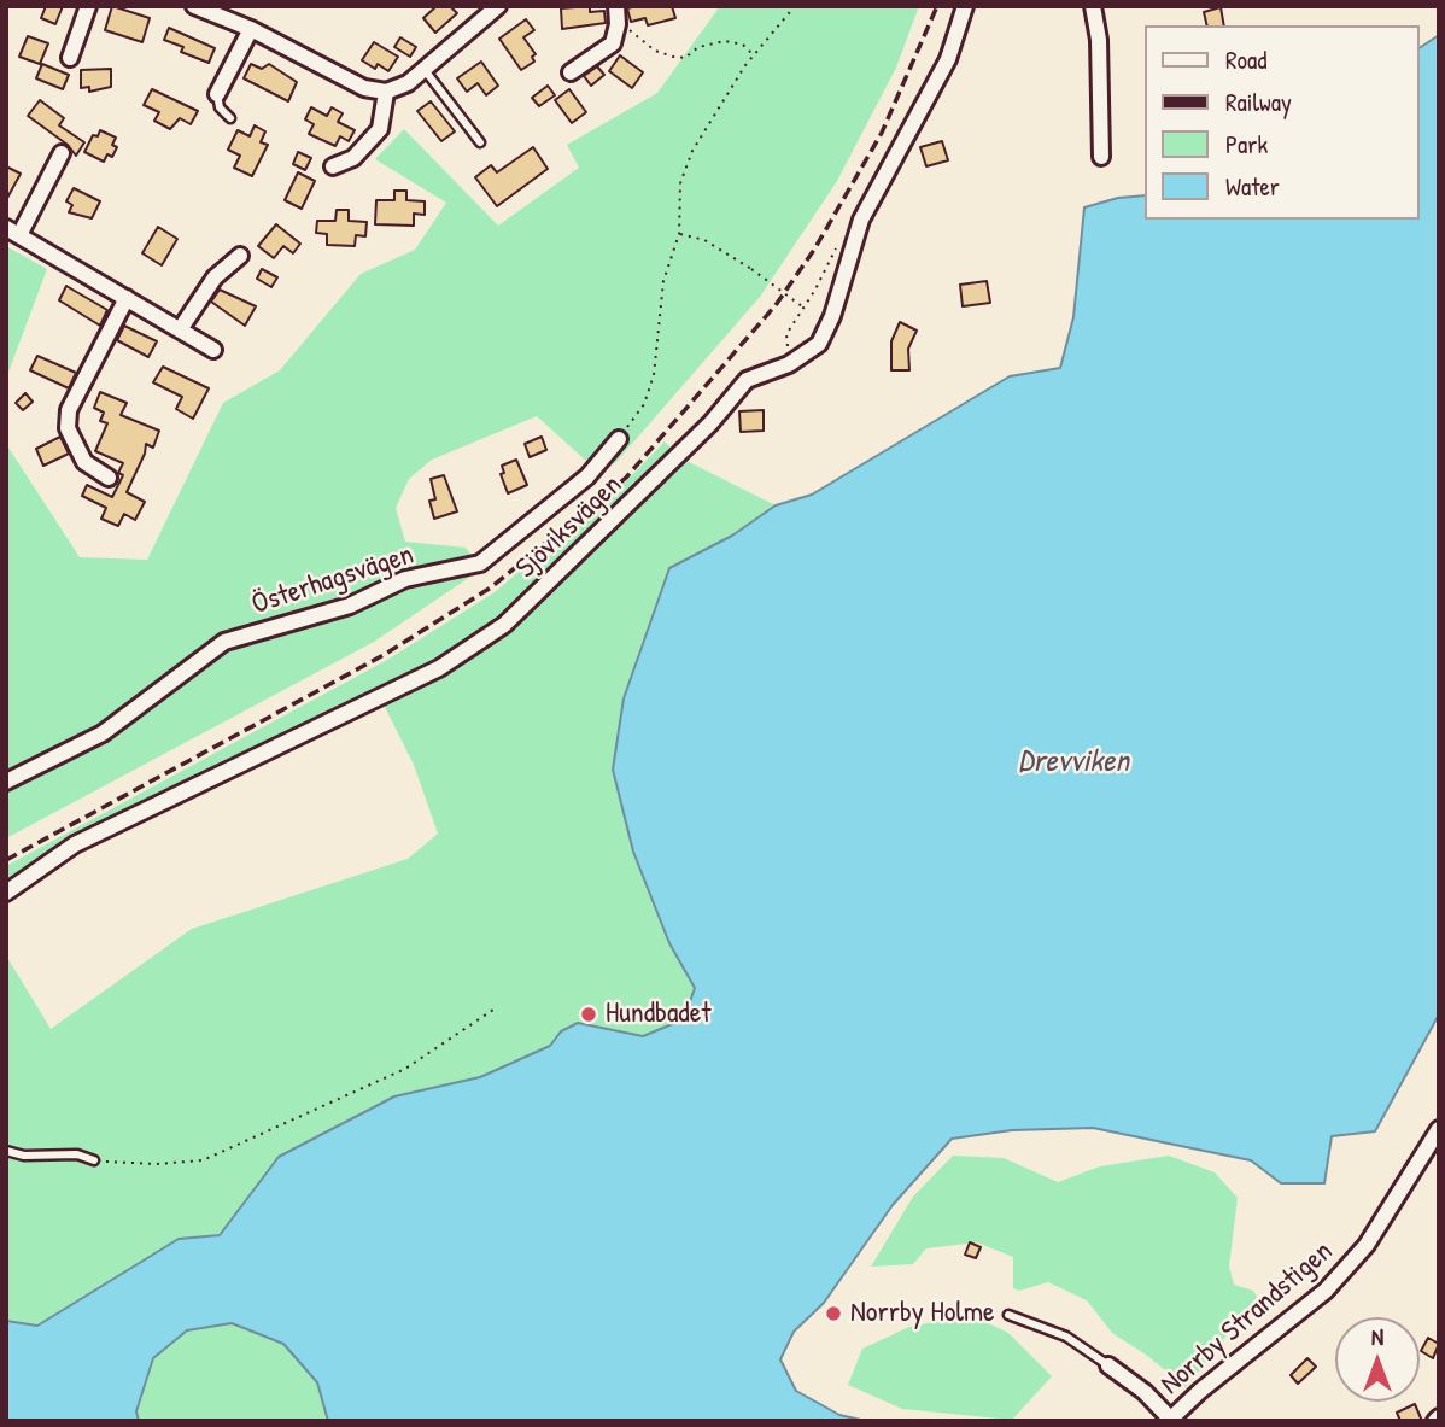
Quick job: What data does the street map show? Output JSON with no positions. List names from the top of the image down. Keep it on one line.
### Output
{"streets":{"street":["Sjöviksvägen","Österhagsvägen","Norrby Strandstigen"]},"water":["Drevviken"],"places":["Hundbadet","Norrby Holme"],"legend":["Road","Railway","Park","Water"],"north":"top"}
